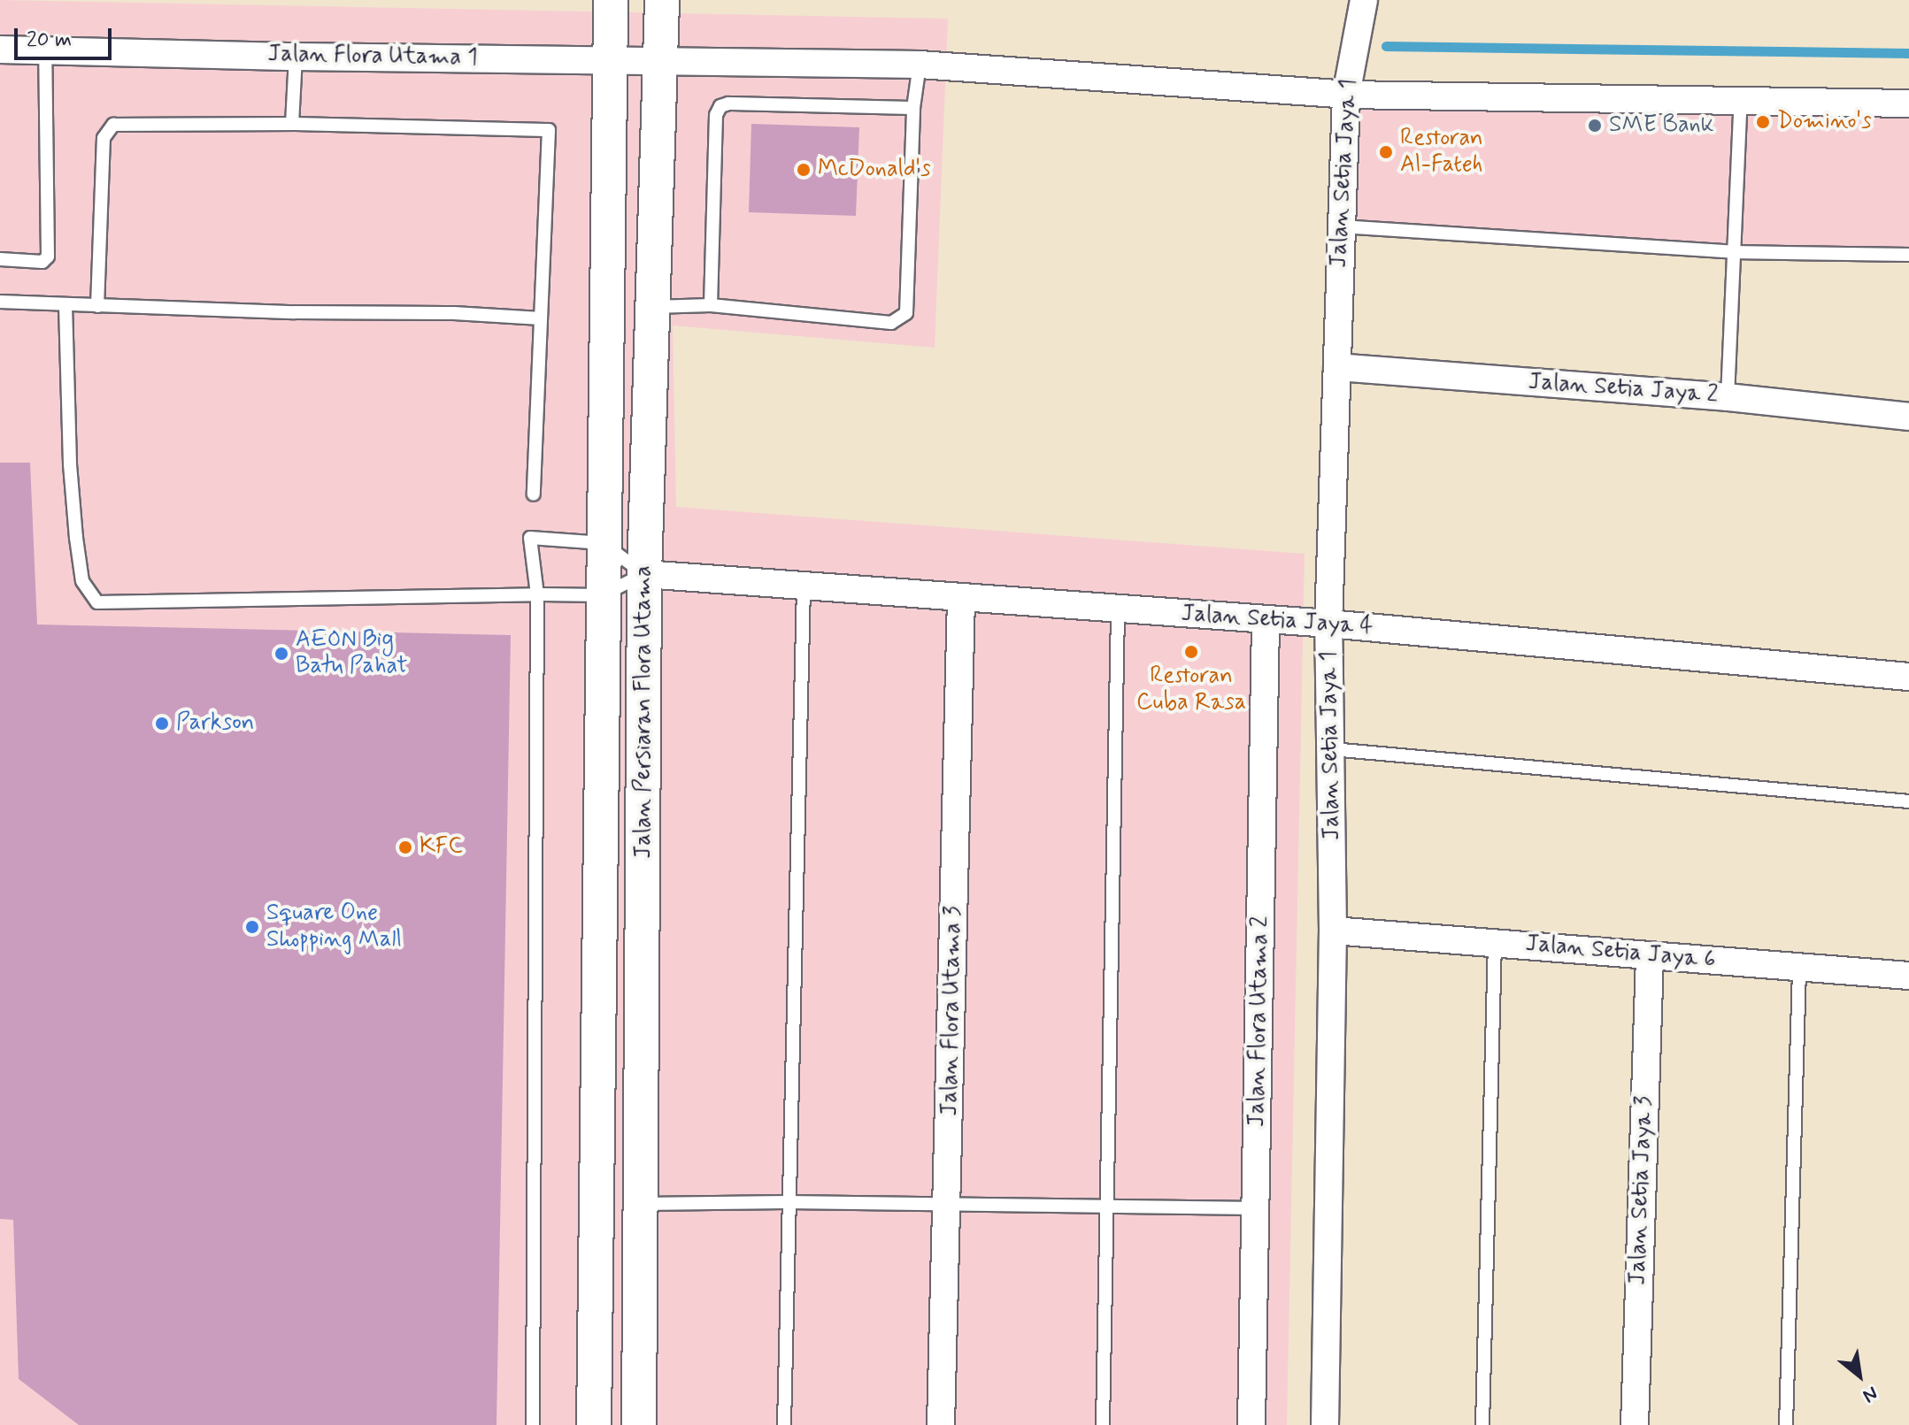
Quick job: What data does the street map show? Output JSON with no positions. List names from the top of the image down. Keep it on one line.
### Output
{"streets":{"street":["Jalan Flora Utama 1","Jalan Setia Jaya 1","Jalan Setia Jaya 2","Jalan Setia Jaya 4","Jalan Persiaran Flora Utama","Jalan Setia Jaya 6","Jalan Flora Utama 3","Jalan Flora Utama 2","Jalan Setia Jaya 3"]},"crossings":[["Jalan Flora Utama 1","Jalan Setia Jaya 1"],["Jalan Flora Utama 1","Jalan Persiaran Flora Utama"],["Jalan Setia Jaya 1","Jalan Setia Jaya 2"],["Jalan Setia Jaya 1","Jalan Setia Jaya 4"],["Jalan Setia Jaya 1","Jalan Setia Jaya 6"],["Jalan Setia Jaya 4","Jalan Persiaran Flora Utama"],["Jalan Setia Jaya 4","Jalan Flora Utama 3"],["Jalan Setia Jaya 4","Jalan Flora Utama 2"],["Jalan Setia Jaya 6","Jalan Setia Jaya 3"]],"places":["Domino's","SME Bank","Restoran Al-Fateh","McDonald's","Restoran Cuba Rasa","AEON Big Batu Pahat","Parkson","KFC","Square One Shopping Mall"],"scale_bar":"20 m","north":"bottom right"}
